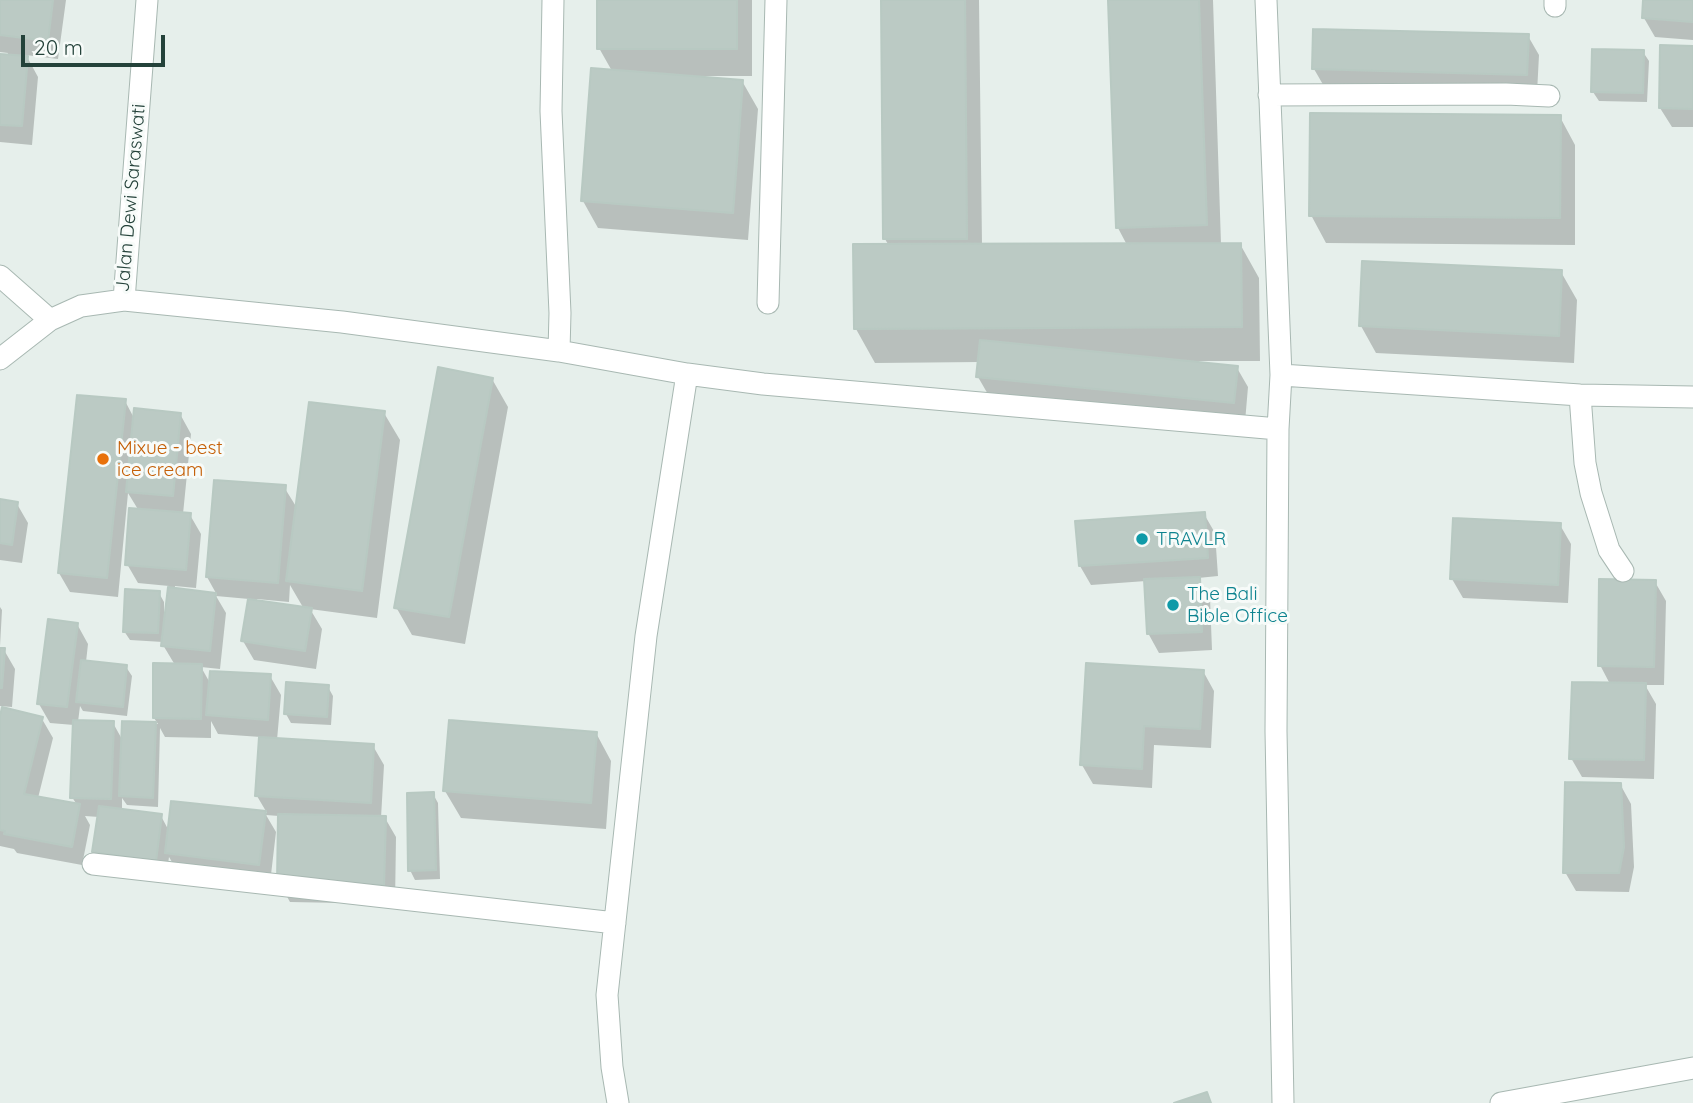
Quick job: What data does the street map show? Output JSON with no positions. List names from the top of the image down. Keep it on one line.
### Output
{"streets":{"street":["Jalan Dewi Saraswati"]},"places":["Mixue - best ice cream","TRAVLR","The Bali Bible Office"],"scale_bar":"20 m"}
